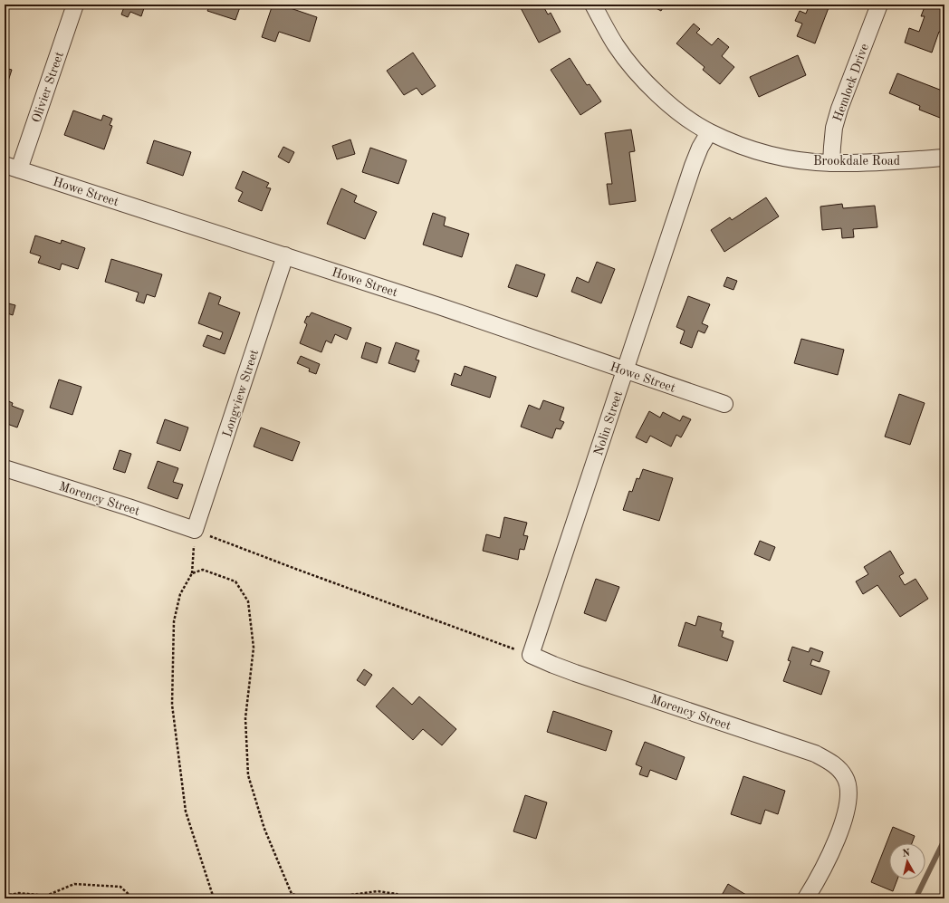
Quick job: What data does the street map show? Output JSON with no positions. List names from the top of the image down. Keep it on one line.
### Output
{"streets":{"street":["Hemlock Drive","Olivier Street","Brookdale Road","Howe Street","Longview Street","Nolin Street","Morency Street"]},"crossings":[["Hemlock Drive","Brookdale Road"],["Olivier Street","Howe Street"],["Brookdale Road","Nolin Street"],["Howe Street","Longview Street"],["Howe Street","Nolin Street"],["Longview Street","Morency Street"],["Nolin Street","Morency Street"]],"north":"top"}
